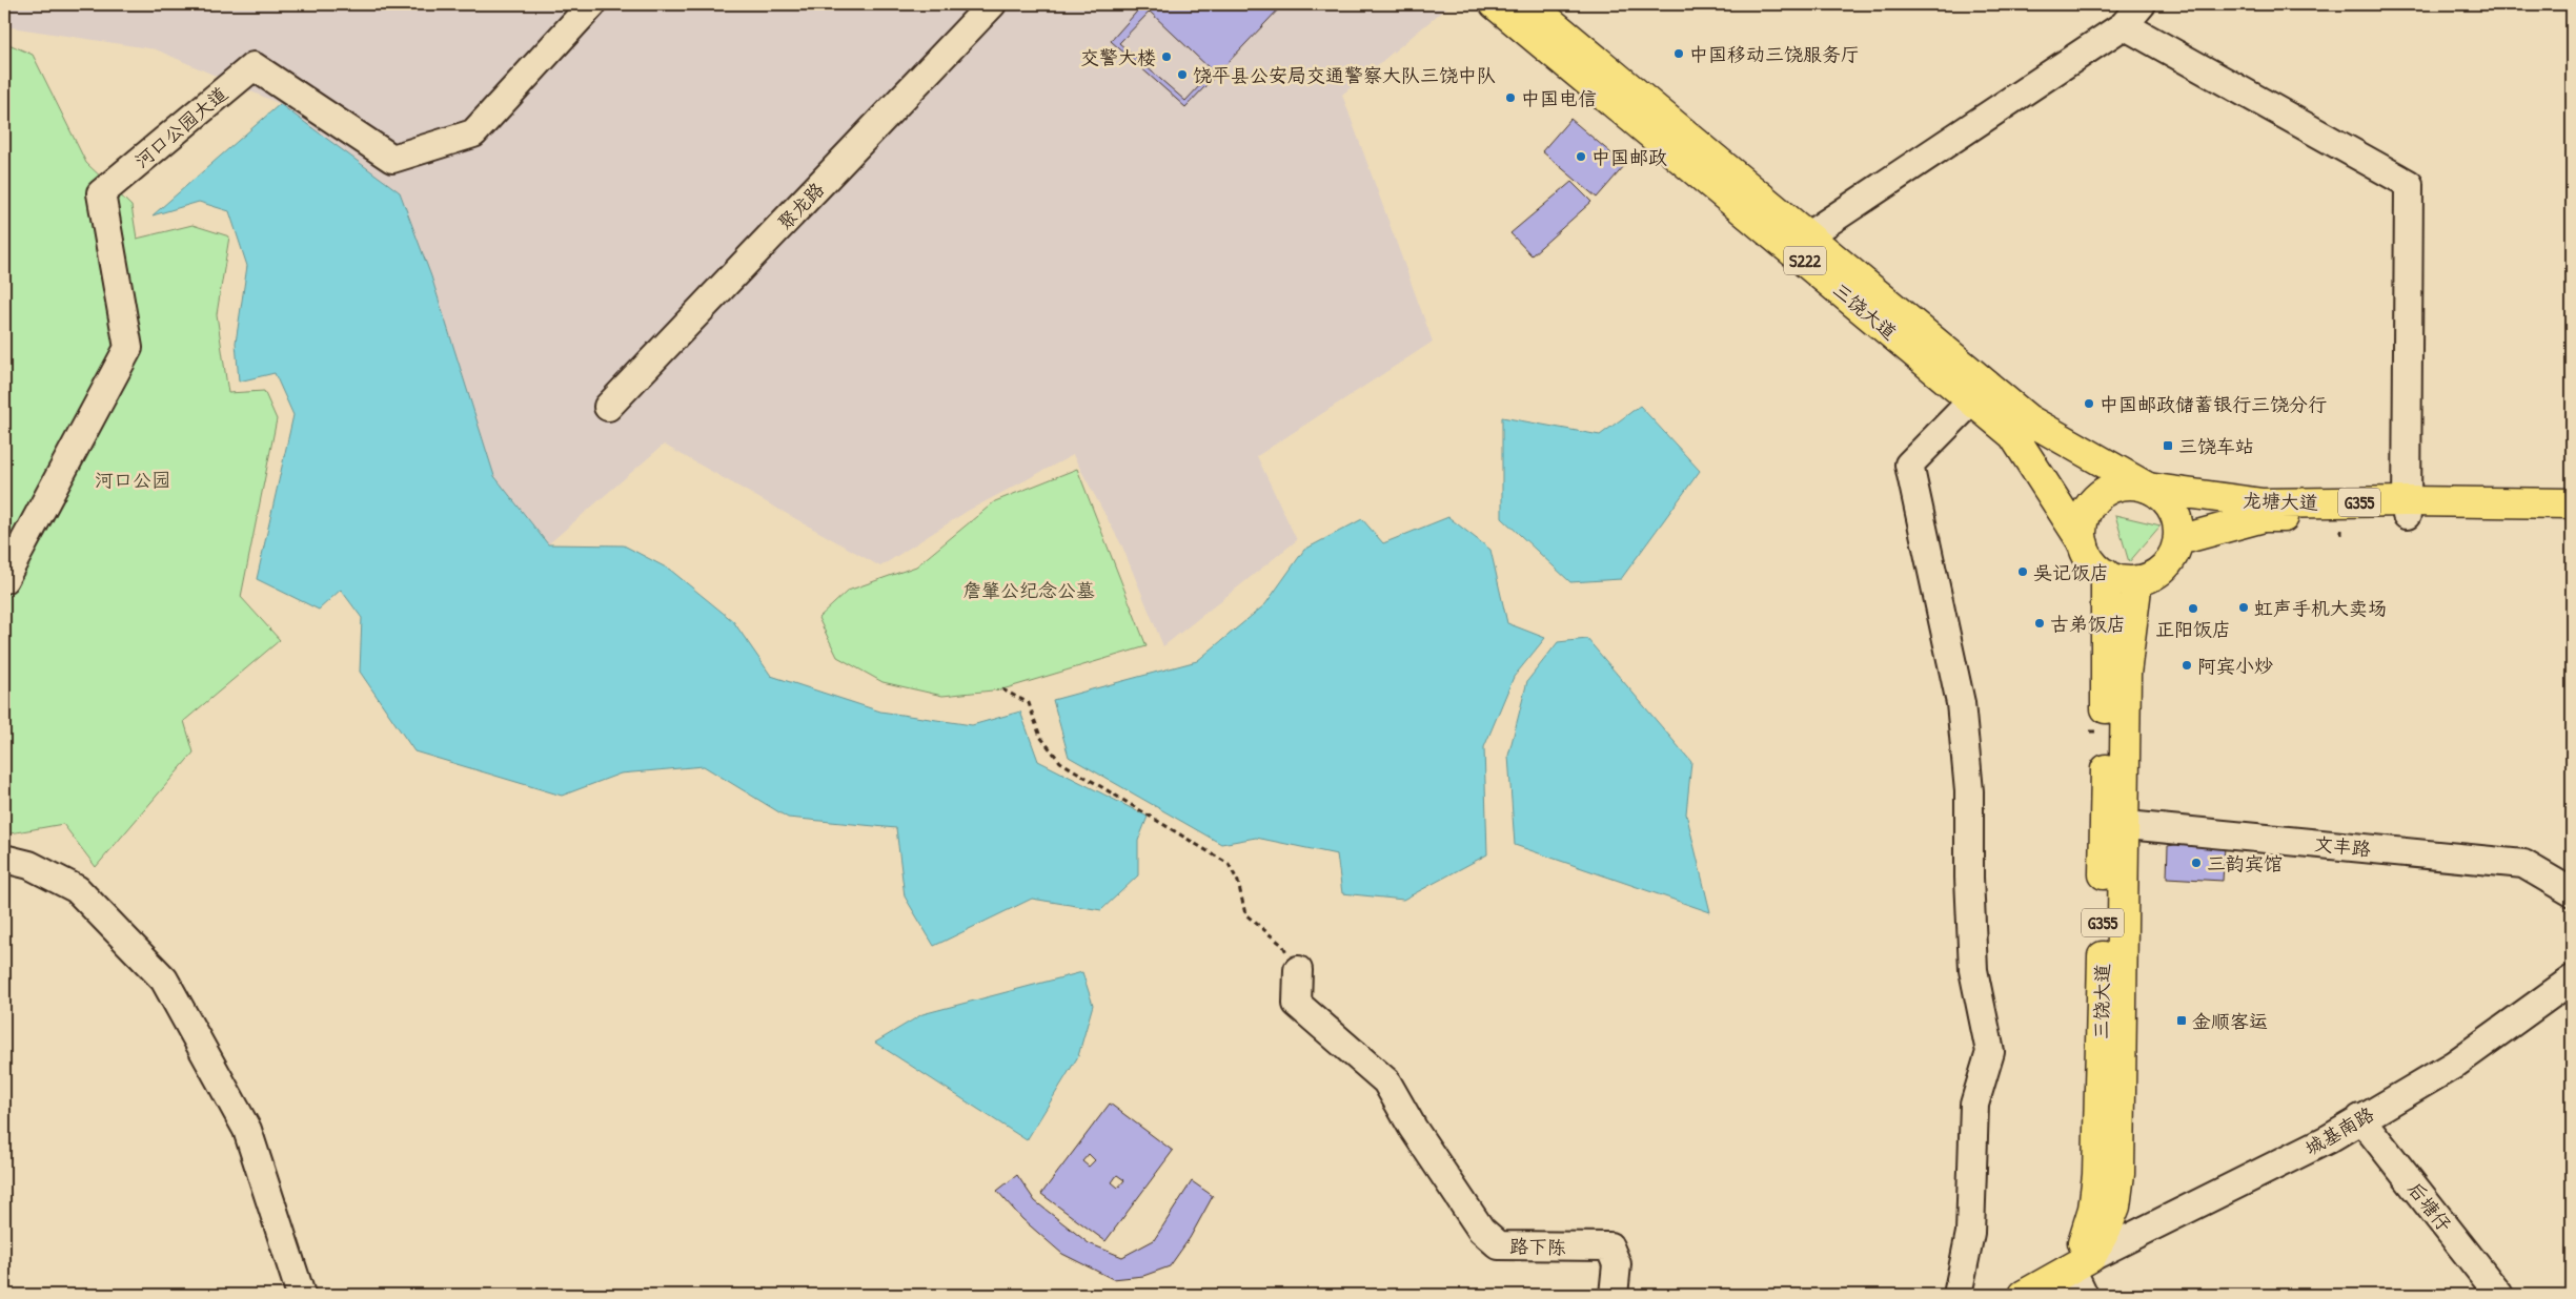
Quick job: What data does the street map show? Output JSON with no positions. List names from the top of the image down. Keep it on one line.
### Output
{"streets":{"main road":["S222","三饶大道","龙塘大道","G355"],"street":["河口公园大道","聚龙路","文丰路","城基南路","后塘仔","路下陈"]},"crossings":[["三饶大道","龙塘大道"],["三饶大道","G355"],["三饶大道","文丰路"],["三饶大道","城基南路"],["龙塘大道","G355"],["城基南路","后塘仔"]],"parks":["河口公园","詹肇公纪念公墓"],"places":{"other":["中国移动三饶服务厅","交警大楼","饶平县公安局交通警察大队三饶中队","中国电信","中国邮政","中国邮政储蓄银行三饶分行","吴记饭店","虹声手机大卖场","正阳饭店","古弟饭店","阿宾小炒","三韵宾馆"],"transit":["三饶车站","金顺客运"]}}
